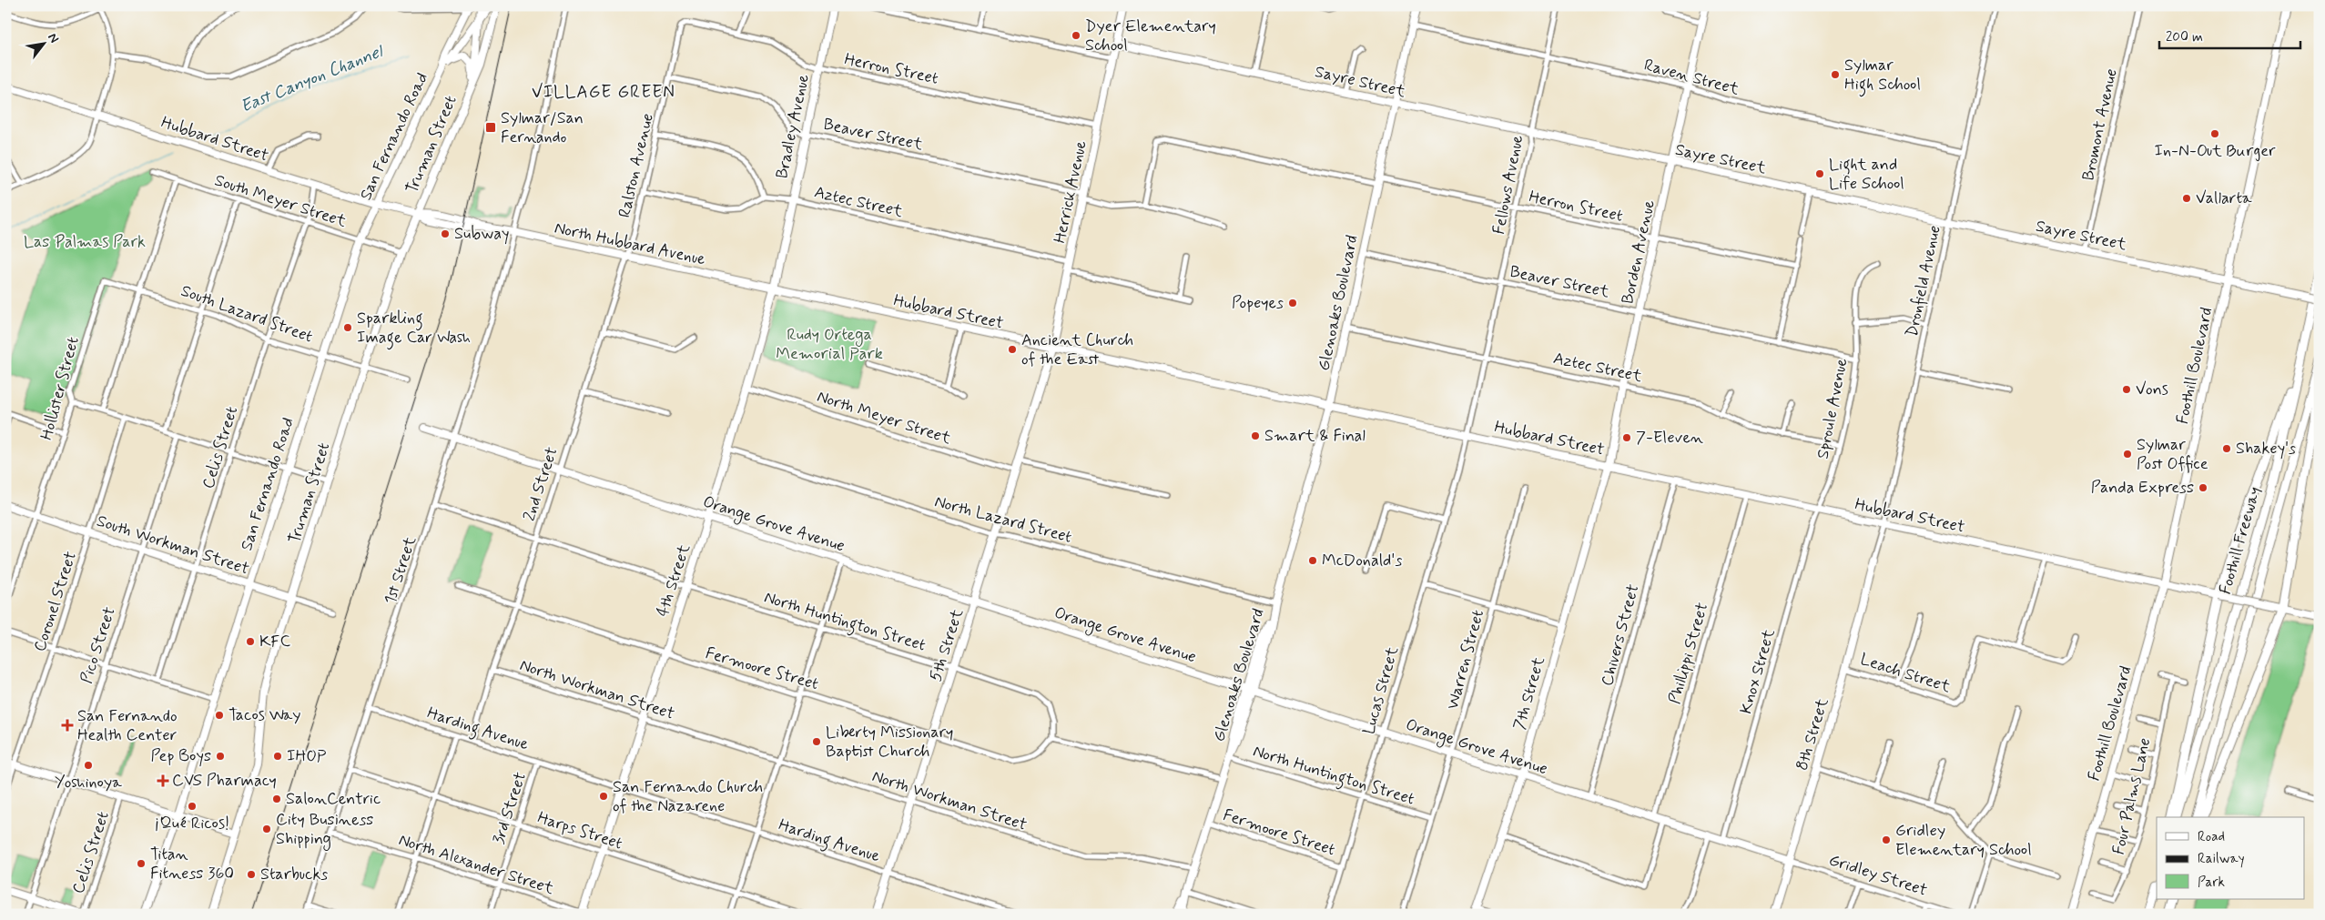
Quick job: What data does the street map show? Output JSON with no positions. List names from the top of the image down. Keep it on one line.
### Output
{"streets":{"highway":["Foothill Freeway"],"main road":["Sayre Street","Bradley Avenue","San Fernando Road","Hubbard Street","Truman Street","Herrick Avenue","North Hubbard Avenue","Borden Avenue","Glenoaks Boulevard","Foothill Boulevard","Orange Grove Avenue","South Workman Street","4th Street","5th Street","7th Street","8th Street"],"street":["Herron Street","Raven Street","Bromont Avenue","Beaver Street","Ralston Avenue","Fellows Avenue","South Meyer Street","Aztec Street","Dronfield Avenue","South Lazard Street","Hollister Street","Sproule Avenue","North Meyer Street","Celis Street","2nd Street","North Lazard Street","1st Street","Coronel Street","North Huntington Street","Chivers Street","Pico Street","Phillippi Street","Warren Street","Fermoore Street","Knox Street","Leach Street","North Workman Street","Lucas Street","Harding Avenue","Four Palms Lane","3rd Street","Harps Street","North Alexander Street","Gridley Street"]},"crossings":[["Herron Street","Bradley Avenue"],["Herron Street","Beaver Street"],["Herron Street","Ralston Avenue"],["Herron Street","Fellows Avenue"],["Herron Street","Herrick Avenue"],["Herron Street","Borden Avenue"],["Herron Street","Glenoaks Boulevard"],["Raven Street","Fellows Avenue"],["Raven Street","Borden Avenue"],["Raven Street","Dronfield Avenue"],["Raven Street","Glenoaks Boulevard"],["Sayre Street","Bromont Avenue"],["Sayre Street","Fellows Avenue"],["Sayre Street","Herrick Avenue"],["Sayre Street","Borden Avenue"],["Sayre Street","Dronfield Avenue"],["Sayre Street","Glenoaks Boulevard"],["Sayre Street","Foothill Boulevard"],["Bradley Avenue","Beaver Street"],["Bradley Avenue","Aztec Street"],["Bradley Avenue","4th Street"],["Beaver Street","Ralston Avenue"],["Beaver Street","Fellows Avenue"],["Beaver Street","Herrick Avenue"],["Beaver Street","Borden Avenue"],["Beaver Street","Glenoaks Boulevard"],["Beaver Street","Sproule Avenue"],["San Fernando Road","Hubbard Street"],["San Fernando Road","Truman Street"],["San Fernando Road","South Meyer Street"],["San Fernando Road","South Lazard Street"],["San Fernando Road","South Workman Street"],["Hubbard Street","Truman Street"],["Hubbard Street","Fellows Avenue"],["Hubbard Street","Herrick Avenue"],["Hubbard Street","North Hubbard Avenue"],["Hubbard Street","Borden Avenue"],["Hubbard Street","Dronfield Avenue"],["Hubbard Street","Glenoaks Boulevard"],["Hubbard Street","Foothill Boulevard"],["Hubbard Street","Sproule Avenue"],["Hubbard Street","Celis Street"],["Hubbard Street","4th Street"],["Hubbard Street","Chivers Street"],["Hubbard Street","Phillippi Street"],["Hubbard Street","Knox Street"],["Truman Street","South Meyer Street"],["Truman Street","South Lazard Street"],["Truman Street","South Workman Street"],["Ralston Avenue","2nd Street"],["Fellows Avenue","Aztec Street"],["Fellows Avenue","Lucas Street"],["Herrick Avenue","Aztec Street"],["Herrick Avenue","5th Street"],["South Meyer Street","Celis Street"],["Aztec Street","Borden Avenue"],["Aztec Street","Glenoaks Boulevard"],["Aztec Street","Sproule Avenue"],["North Hubbard Avenue","2nd Street"],["North Hubbard Avenue","1st Street"],["North Hubbard Avenue","4th Street"],["Borden Avenue","7th Street"],["Dronfield Avenue","8th Street"],["Glenoaks Boulevard","North Lazard Street"],["Glenoaks Boulevard","Orange Grove Avenue"],["Glenoaks Boulevard","North Huntington Street"],["Glenoaks Boulevard","Fermoore Street"],["Glenoaks Boulevard","North Workman Street"],["South Lazard Street","Hollister Street"],["South Lazard Street","Celis Street"],["Hollister Street","South Workman Street"],["Sproule Avenue","Knox Street"],["North Meyer Street","4th Street"],["North Meyer Street","5th Street"],["Celis Street","South Workman Street"],["2nd Street","Orange Grove Avenue"],["2nd Street","North Huntington Street"],["2nd Street","Fermoore Street"],["2nd Street","North Workman Street"],["2nd Street","Harding Avenue"],["North Lazard Street","4th Street"],["North Lazard Street","5th Street"],["Orange Grove Avenue","1st Street"],["Orange Grove Avenue","4th Street"],["Orange Grove Avenue","Chivers Street"],["Orange Grove Avenue","5th Street"],["Orange Grove Avenue","Phillippi Street"],["Orange Grove Avenue","Warren Street"],["Orange Grove Avenue","Knox Street"],["Orange Grove Avenue","Lucas Street"],["Orange Grove Avenue","7th Street"],["Orange Grove Avenue","8th Street"],["Orange Grove Avenue","Gridley Street"],["South Workman Street","Coronel Street"],["South Workman Street","Pico Street"],["1st Street","North Huntington Street"],["1st Street","Harding Avenue"],["1st Street","Harps Street"],["1st Street","North Alexander Street"],["4th Street","North Huntington Street"],["4th Street","Fermoore Street"],["4th Street","North Workman Street"],["4th Street","Harding Avenue"],["4th Street","Harps Street"],["4th Street","North Alexander Street"],["North Huntington Street","5th Street"],["North Huntington Street","Warren Street"],["North Huntington Street","Fermoore Street"],["North Huntington Street","Lucas Street"],["5th Street","Fermoore Street"],["5th Street","North Workman Street"],["5th Street","Harding Avenue"],["Fermoore Street","Lucas Street"],["Leach Street","8th Street"],["Harding Avenue","3rd Street"],["3rd Street","Harps Street"],["3rd Street","North Alexander Street"]],"districts":["VILLAGE GREEN"],"water":["East Canyon Channel"],"parks":["Las Palmas Park","Rudy Ortega Memorial Park"],"places":{"other":["Dyer Elementary School","Sylmar High School","In-N-Out Burger","Light and Life School","Vallarta","Subway","Popeyes","Sparkling Image Car Wash","Ancient Church of the East","Vons","Smart & Final","7-Eleven","Shakey's","Sylmar Post Office","Panda Express","McDonald's","KFC","Tacos Way","Liberty Missionary Baptist Church","Pep Boys","IHOP","Yoshinoya","San Fernando Church of the Nazarene","SalonCentric","¡Qué Ricos!","City Business Shipping","Gridley Elementary School","Titan Fitness 360","Starbucks"],"transit":["Sylmar/San Fernando"],"health":["San Fernando Health Center","CVS Pharmacy"]},"legend":["Road","Railway","Park"],"scale_bar":"200 m","north":"top right"}
